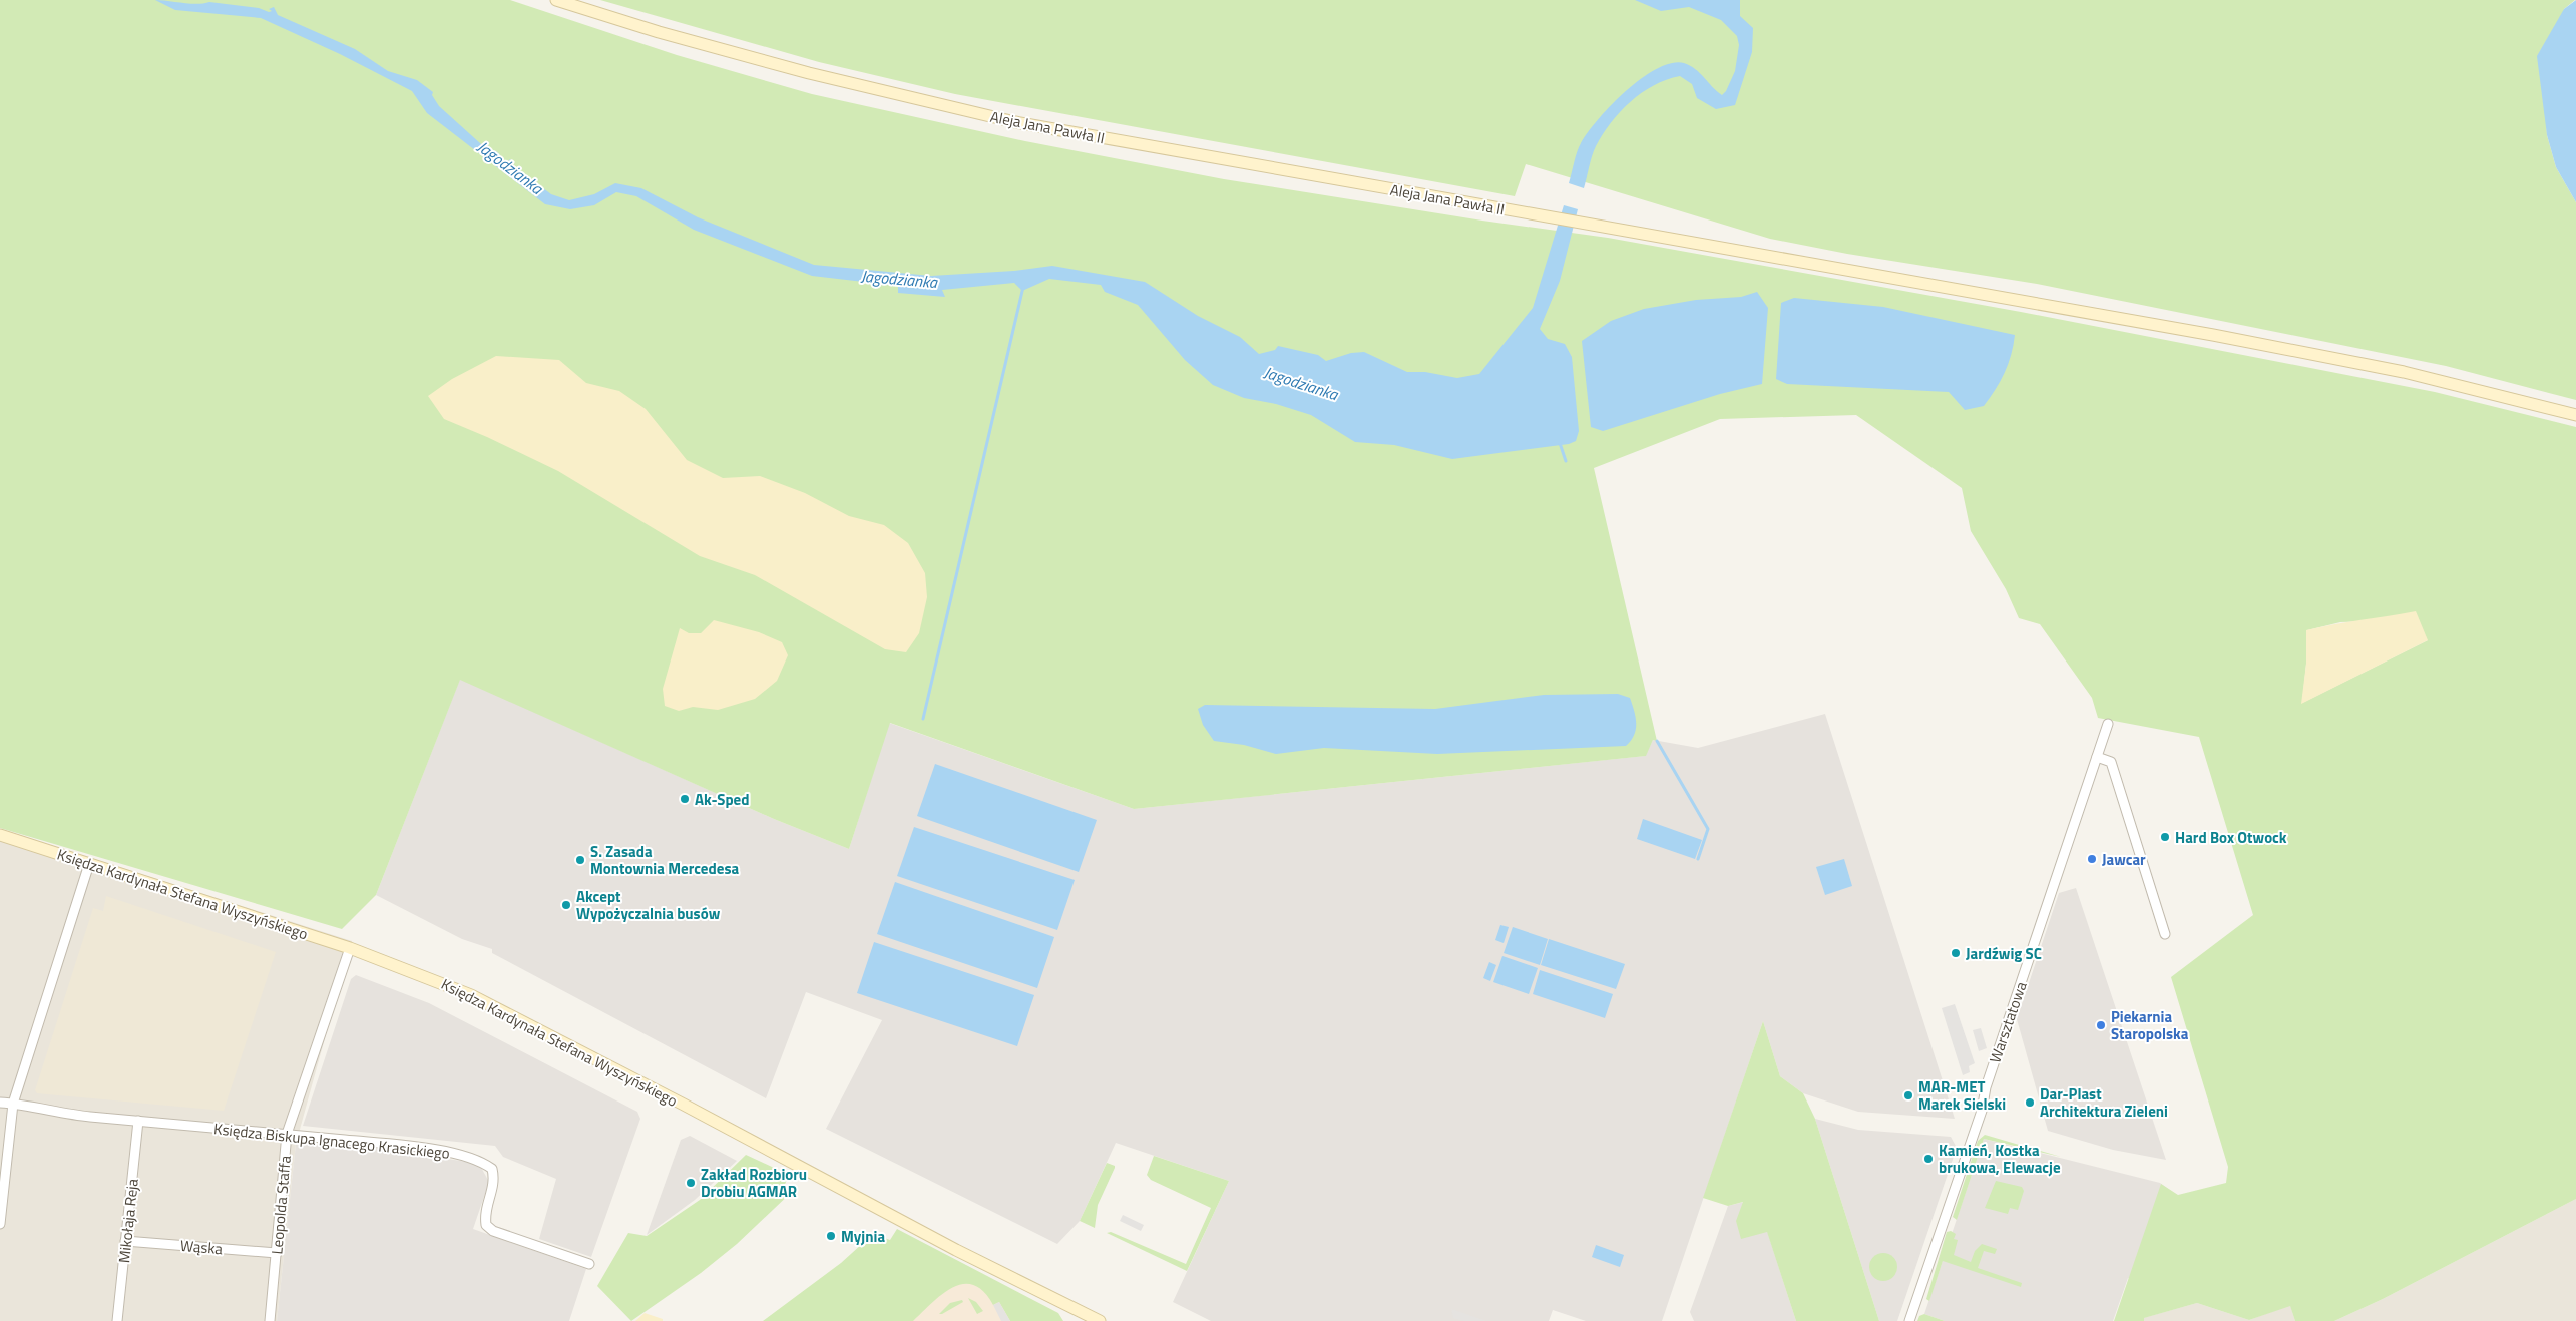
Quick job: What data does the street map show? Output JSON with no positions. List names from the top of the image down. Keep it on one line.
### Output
{"streets":{"main road":["Aleja Jana Pawła II","Księdza Kardynała Stefana Wyszyńskiego"],"street":["Warsztatowa","Księdza Biskupa Ignacego Krasickiego","Leopolda Staffa","Mikołaja Reja","Wąska"]},"crossings":[["Księdza Kardynała Stefana Wyszyńskiego","Leopolda Staffa"],["Księdza Biskupa Ignacego Krasickiego","Leopolda Staffa"],["Księdza Biskupa Ignacego Krasickiego","Mikołaja Reja"],["Leopolda Staffa","Wąska"],["Mikołaja Reja","Wąska"]],"water":["Jagodzianka"],"places":["Ak-Sped","Hard Box Otwock","Jawcar","S. Zasada Montownia Mercedesa","Akcept Wypożyczalnia busów","Jardźwig SC","Piekarnia Staropolska","MAR-MET Marek Sielski","Dar-Plast Architektura Zieleni","Kamień, Kostka brukowa, Elewacje","Zakład Rozbioru Drobiu AGMAR","Myjnia"]}
